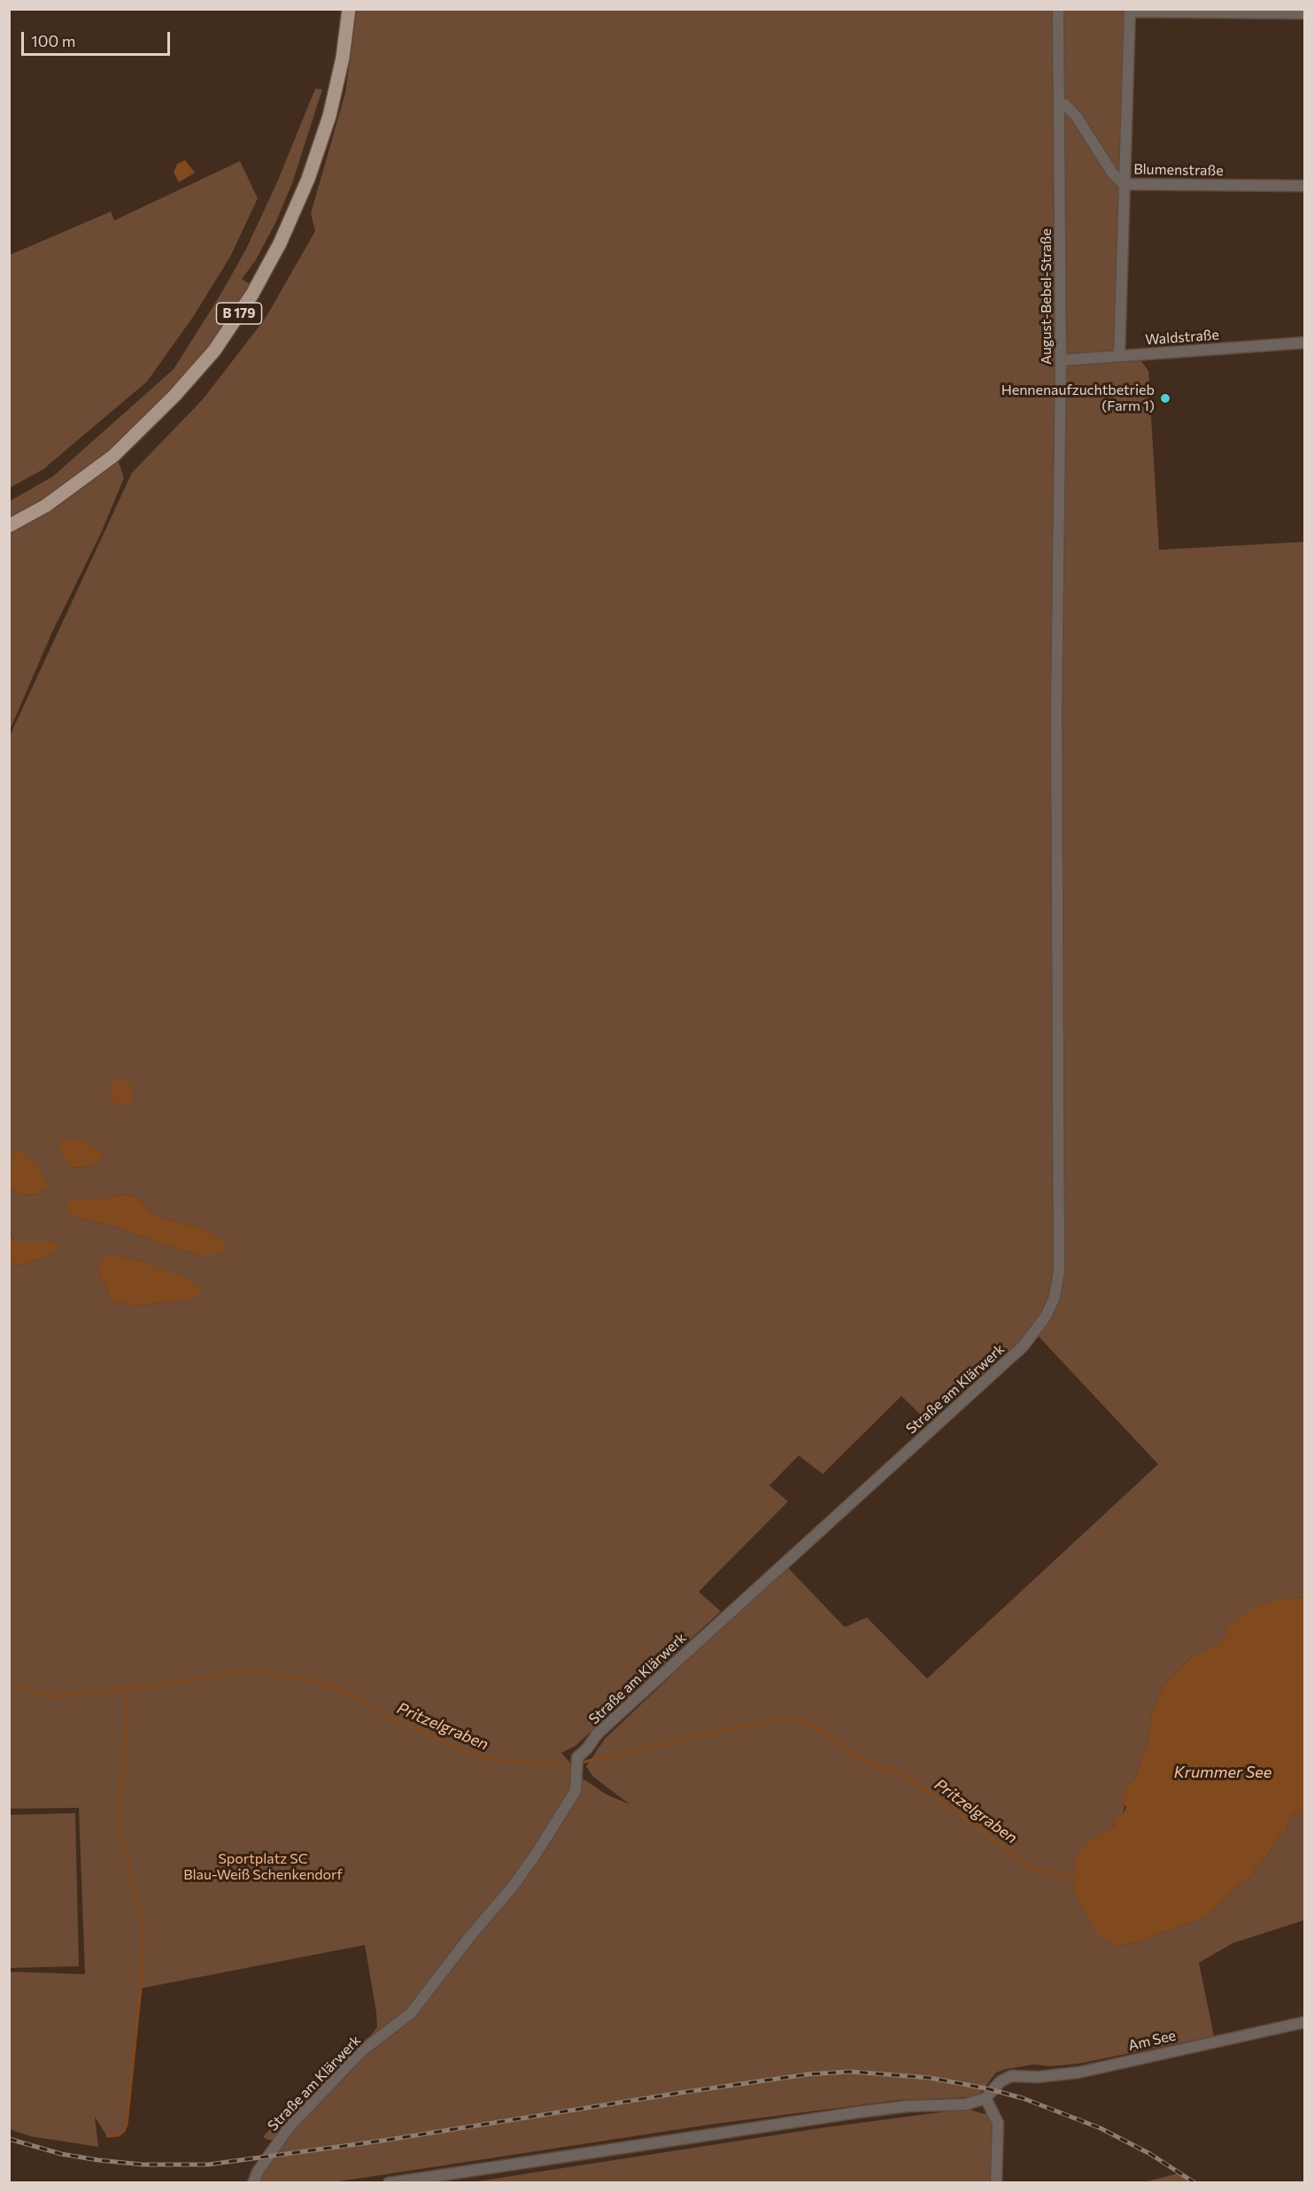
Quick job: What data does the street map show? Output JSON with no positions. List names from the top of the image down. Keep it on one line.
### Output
{"streets":{"main road":["B 179"],"street":["Blumenstraße","August-Bebel-Straße","Waldstraße","Straße am Klärwerk","Am See"]},"crossings":[["Blumenstraße","August-Bebel-Straße"],["August-Bebel-Straße","Waldstraße"],["August-Bebel-Straße","Straße am Klärwerk"]],"water":["Pritzelgraben","Krummer See"],"parks":["Sportplatz SC Blau-Weiß Schenkendorf"],"places":["Hennenaufzuchtbetrieb (Farm 1)"],"scale_bar":"100 m"}
